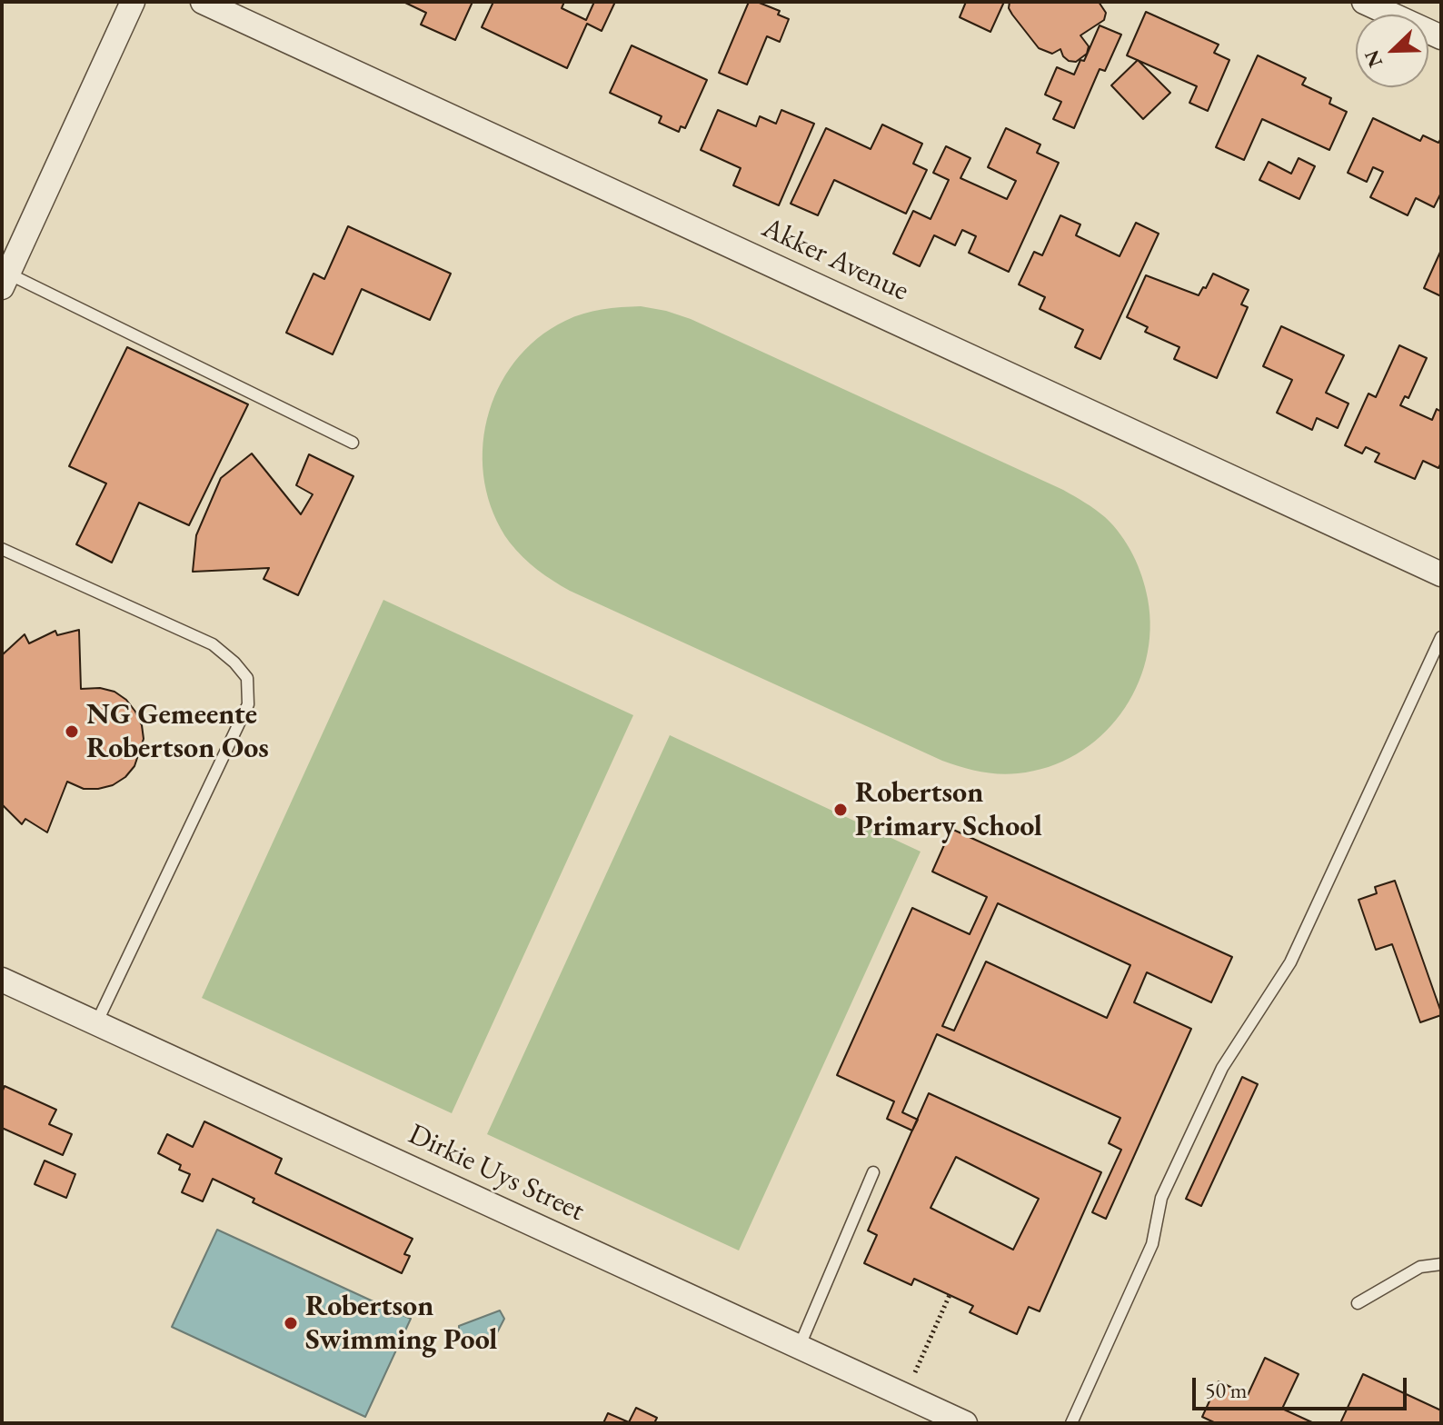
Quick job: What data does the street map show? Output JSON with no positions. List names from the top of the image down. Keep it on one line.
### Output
{"streets":{"street":["Akker Avenue","Dirkie Uys Street"]},"places":["NG Gemeente Robertson Oos","Robertson Primary School","Robertson Swimming Pool"],"scale_bar":"50 m","north":"bottom left"}
